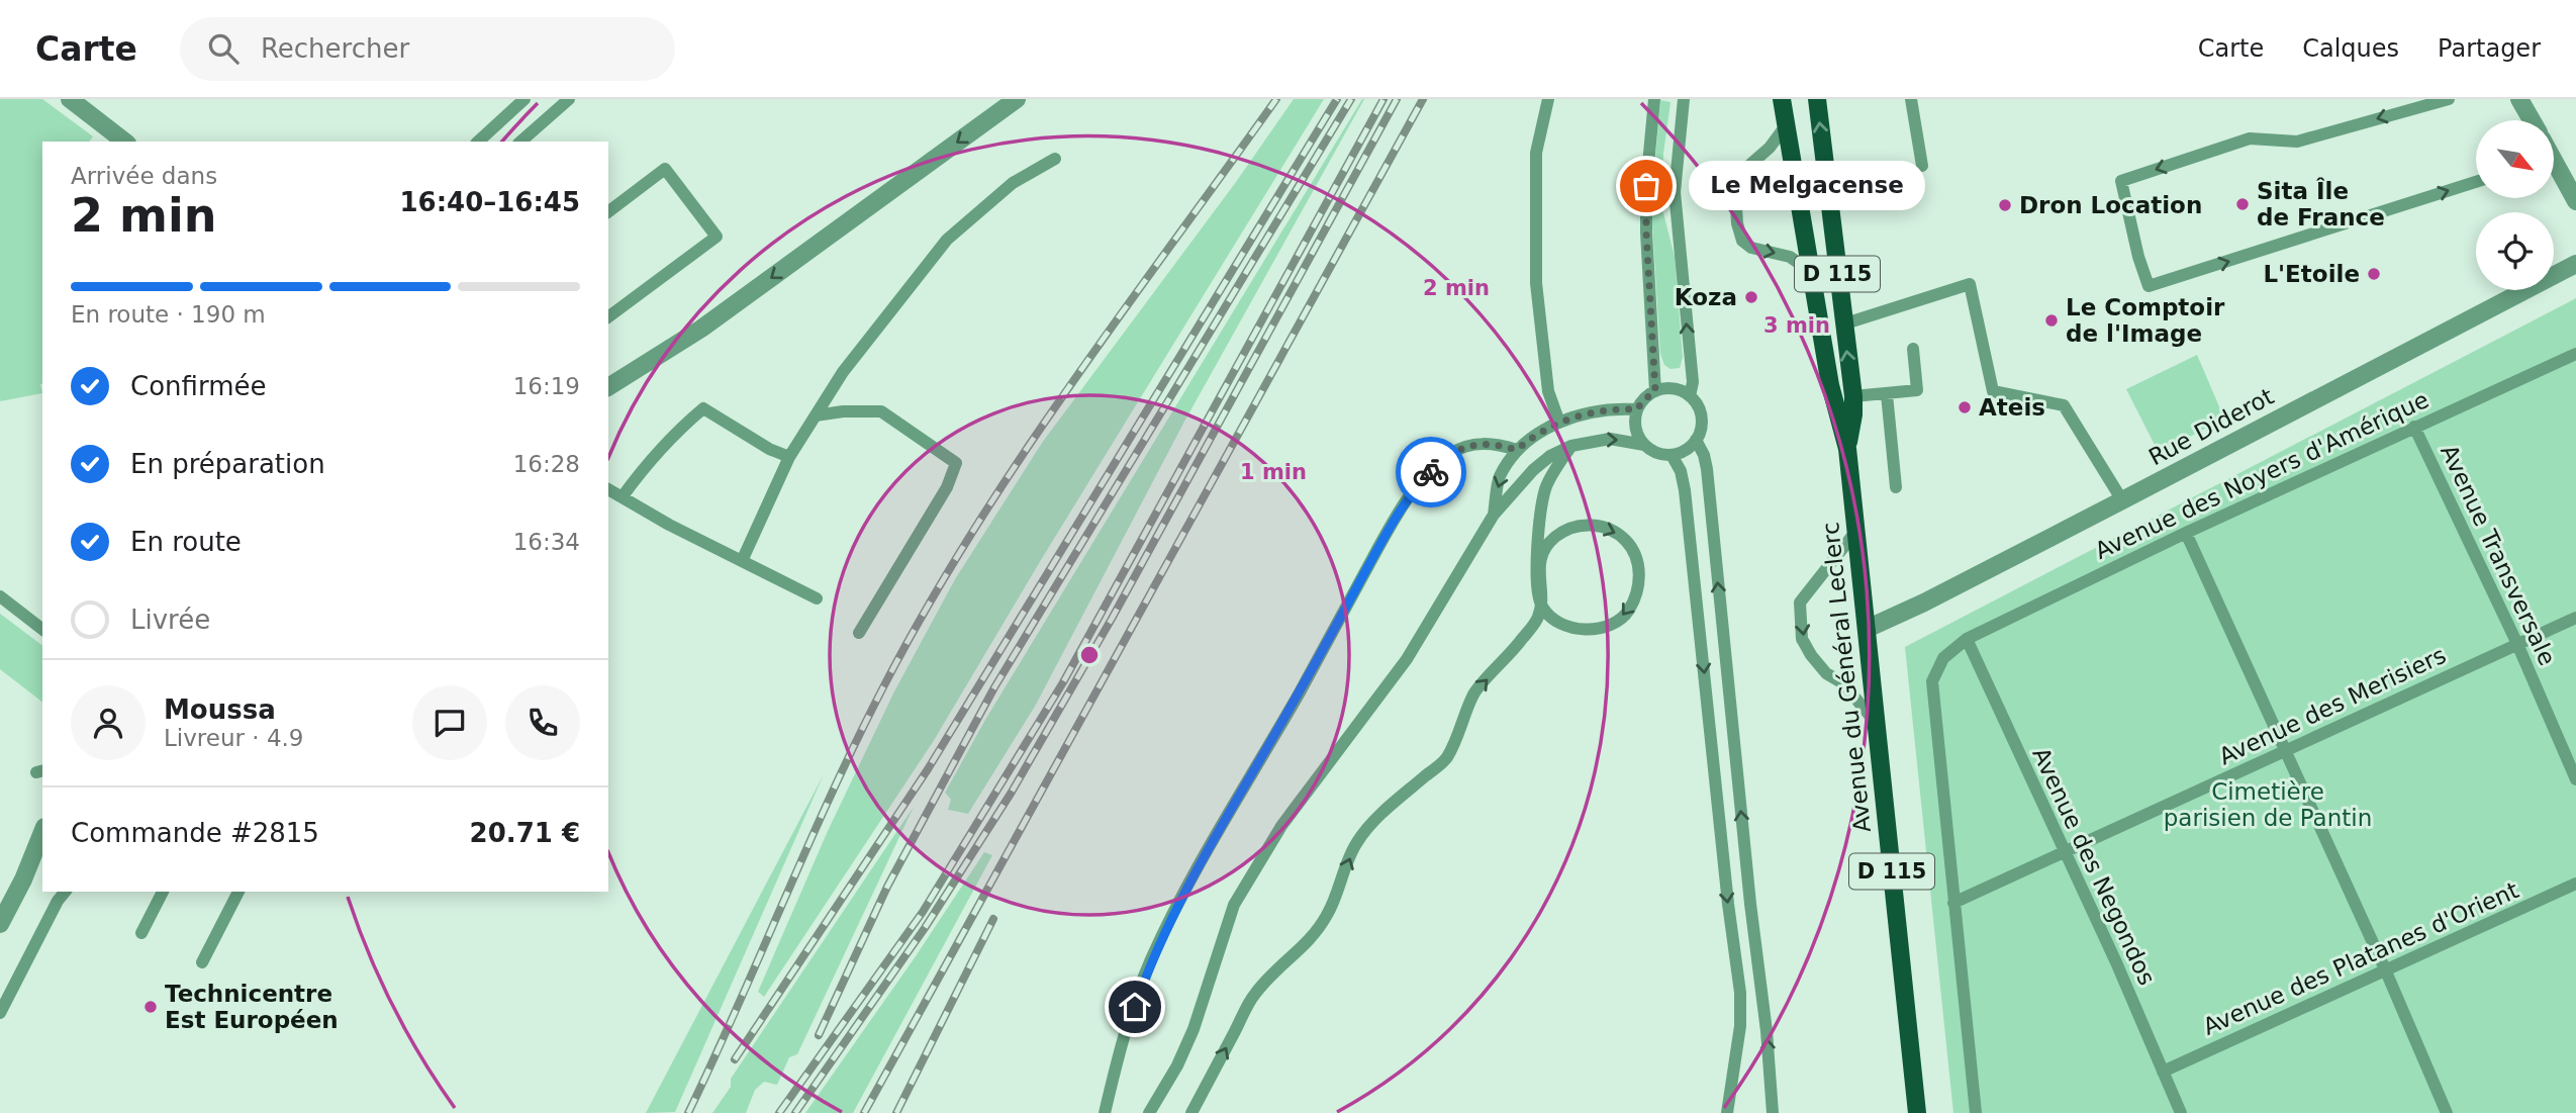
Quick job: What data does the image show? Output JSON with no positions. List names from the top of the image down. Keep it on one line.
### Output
{"streets":{"main road":["D 115","Avenue du Général Leclerc"],"street":["Rue Diderot"],"lane":["Avenue des Noyers d'Amérique","Avenue Transversale","Avenue des Merisiers","Avenue des Negondos","Avenue des Platanes d'Orient"]},"crossings":[["Rue Diderot","Avenue du Général Leclerc"],["Avenue des Noyers d'Amérique","Avenue Transversale"],["Avenue des Noyers d'Amérique","Avenue des Merisiers"],["Avenue des Noyers d'Amérique","Avenue des Negondos"],["Avenue Transversale","Avenue des Merisiers"],["Avenue des Merisiers","Avenue des Negondos"],["Avenue des Negondos","Avenue des Platanes d'Orient"]],"parks":["Cimetière parisien de Pantin"],"places":["Le Melgacense","Sita Île de France","Dron Location","L'Etoile","Koza","Le Comptoir de l'Image","Ateis","Technicentre Est Européen"],"north":"bottom right","page":{"header":"Carte","search":"Rechercher","nav":["Carte","Calques","Partager"],"heading":["2 min","Arrivée dans","16:40–16:45"],"panel":["Moussa","Livreur · 4.9","Commande #2815","20.71 €"],"bubble":"Le Melgacense","bar":"En route · 190 m","list":[["Confirmée","16:19"],["En préparation","16:28"],["En route","16:34"],"Livrée"]},"rings":["2 min","3 min","1 min"]}
